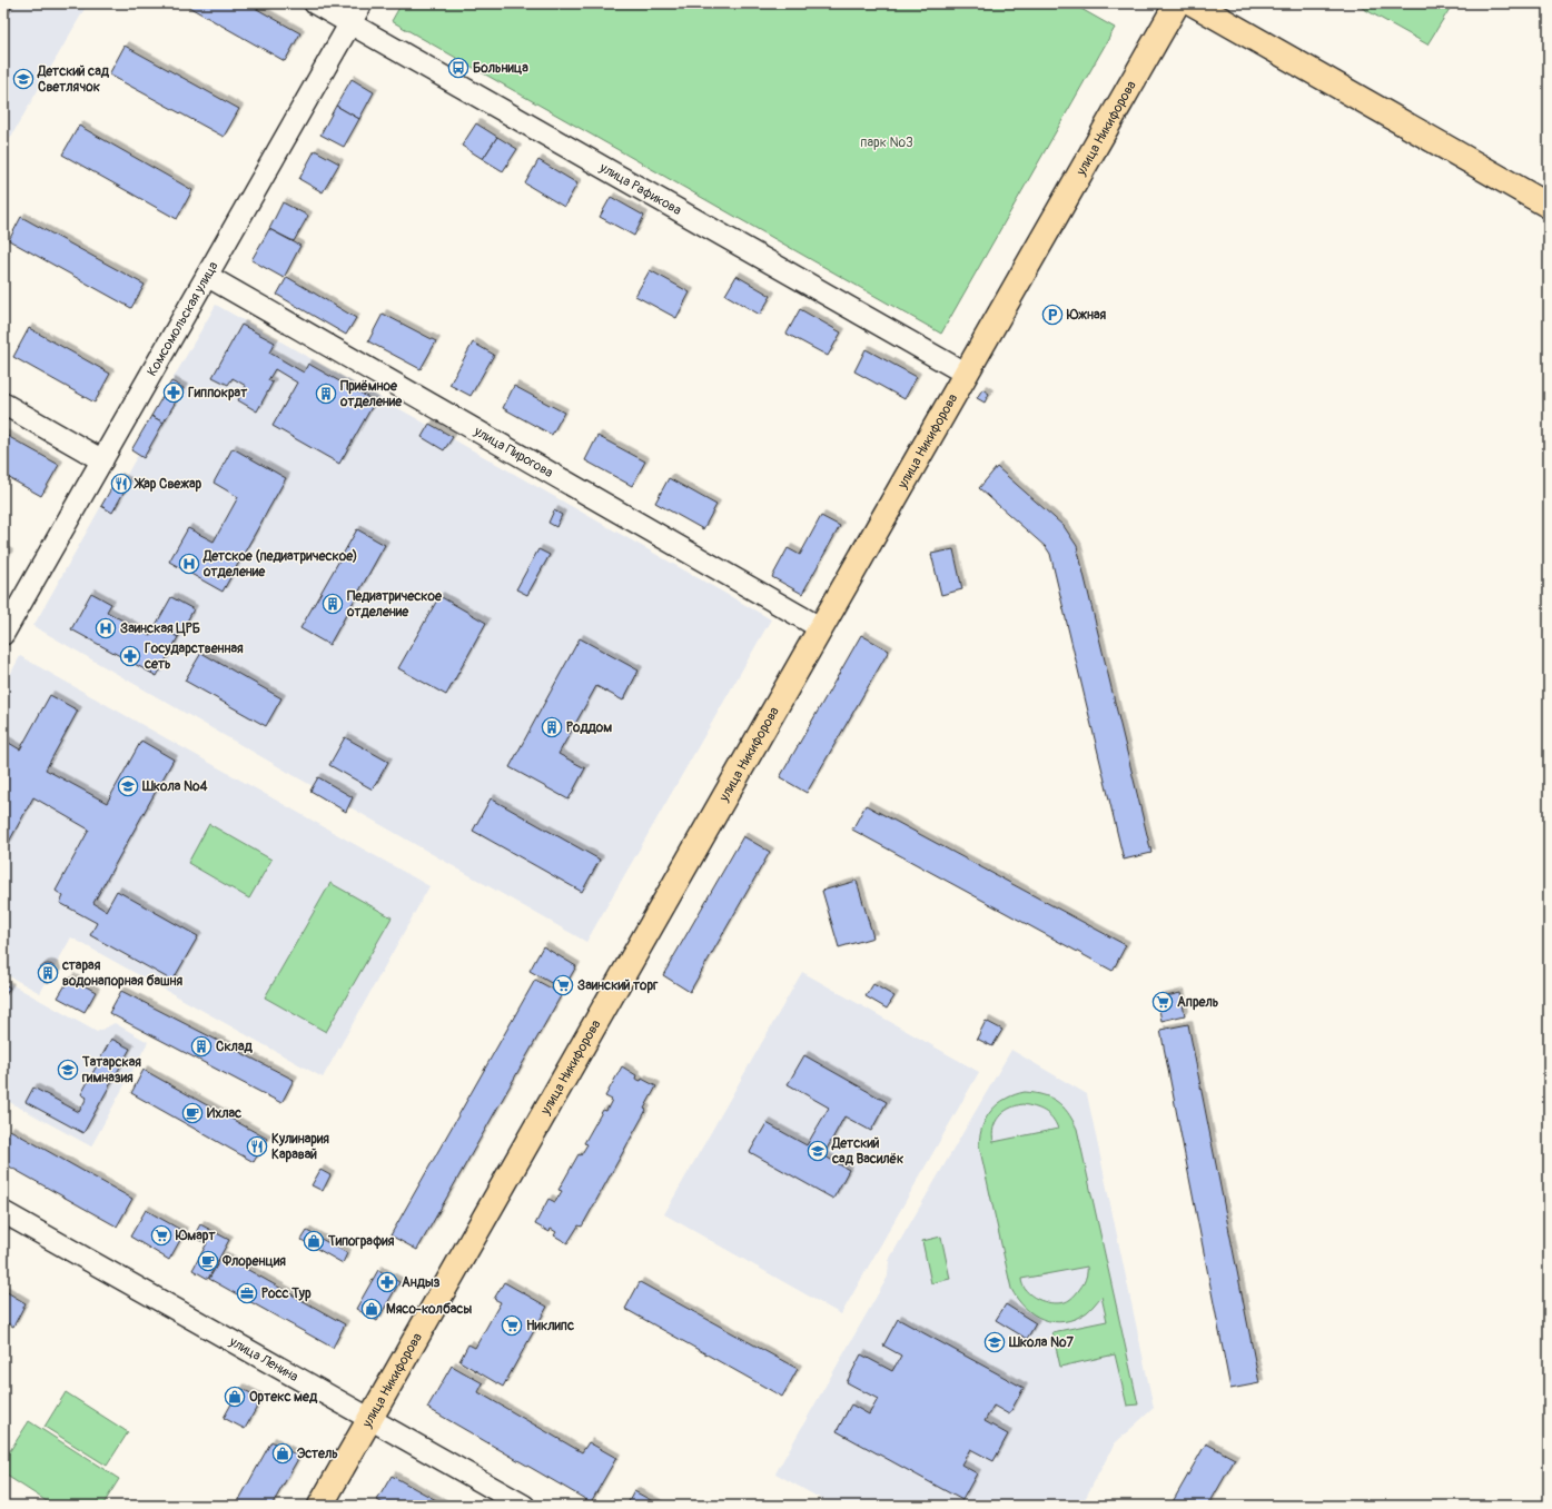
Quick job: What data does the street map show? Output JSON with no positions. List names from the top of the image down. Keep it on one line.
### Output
{"streets":{"main road":["улица Никифорова"],"street":["улица Рафикова","Комсомольская улица","улица Пирогова","улица Ленина"]},"crossings":[["улица Никифорова","улица Рафикова"],["улица Никифорова","улица Пирогова"],["улица Никифорова","улица Ленина"],["улица Рафикова","Комсомольская улица"],["Комсомольская улица","улица Пирогова"]],"parks":["парк №3"],"places":{"bus stop":["Больница"],"school or university":["Детский сад Светлячок","Школа №4","Татарская гимназия","Детский сад Василёк","Школа №7"],"parking":["Южная"],"pharmacy":["Гиппократ","Государственная сеть","Андыз"],"building":["Приёмное отделение","Педиатрическое отделение","Роддом","старая водонапорная башня","Склад"],"restaurant":["Жар Свежар","Кулинария Каравай"],"hospital":["Детское (педиатрическое) отделение","Заинская ЦРБ"],"supermarket":["Заинский торг","Апрель","Юмарт","Никлипс"],"cafe":["Ихлас","Флоренция"],"shop":["Типография","Мясо-колбасы","Ортекс мед","Эстель"],"office":["Росс Тур"]}}
